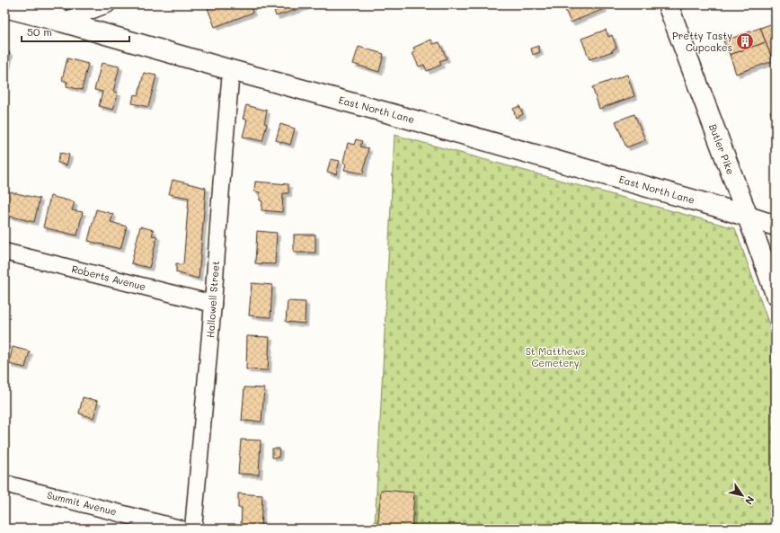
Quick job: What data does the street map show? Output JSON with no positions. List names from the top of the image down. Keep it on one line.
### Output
{"streets":{"street":["East North Lane","Butler Pike","Roberts Avenue","Hallowell Street","Summit Avenue"]},"crossings":[["East North Lane","Butler Pike"],["East North Lane","Hallowell Street"],["Roberts Avenue","Hallowell Street"]],"parks":["St Matthews Cemetery"],"places":{"building":["Pretty Tasty Cupcakes"]},"scale_bar":"50 m","north":"bottom right"}
